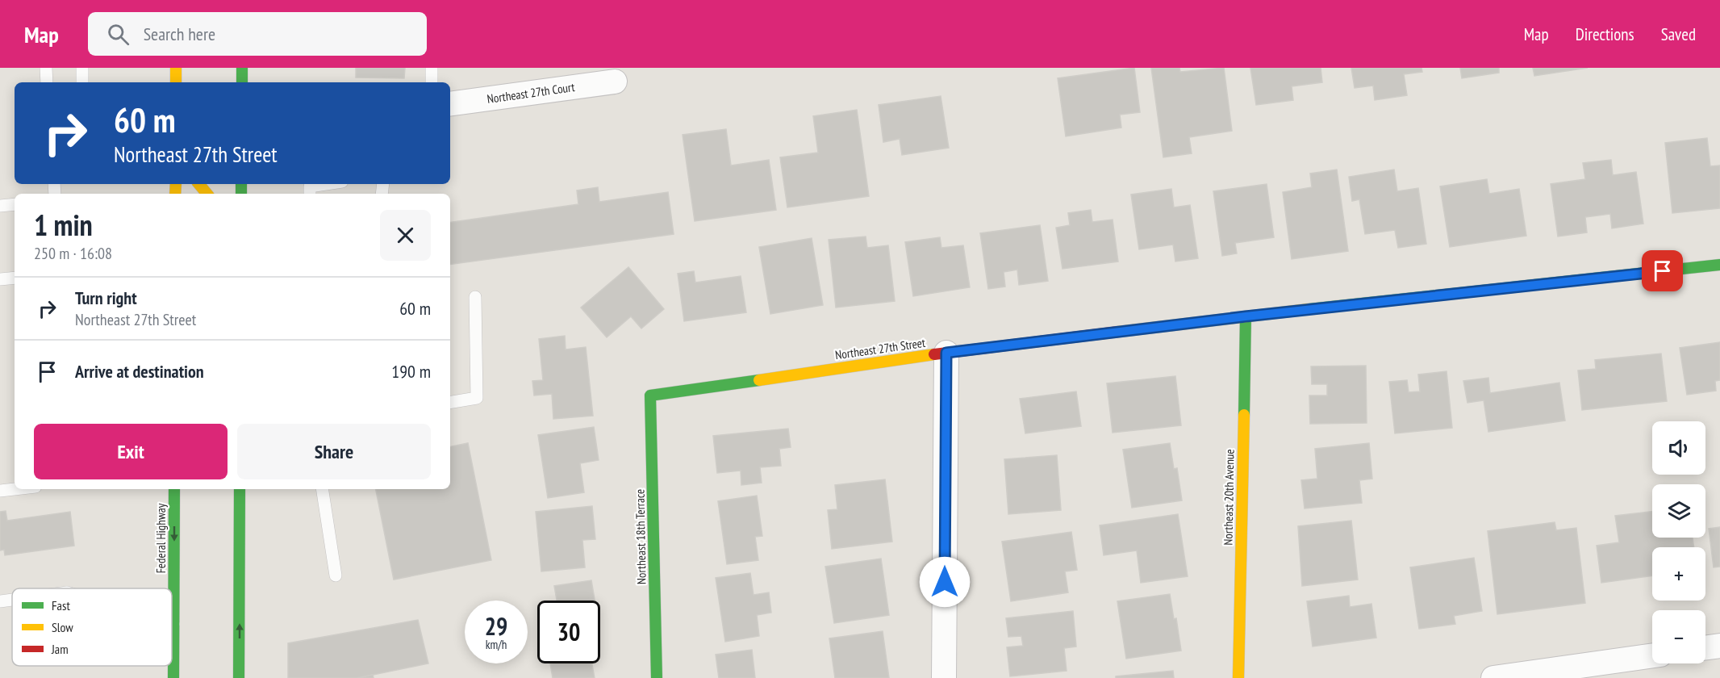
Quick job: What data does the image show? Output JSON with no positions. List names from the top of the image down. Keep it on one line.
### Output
{"streets":{"street":["Northeast 27th Court","Northeast 27th Street","Northeast 20th Avenue","Northeast 18th Terrace","Federal Highway"]},"crossings":[["Northeast 27th Street","Northeast 20th Avenue"],["Northeast 27th Street","Northeast 18th Terrace"]],"legend":["Fast","Slow","Jam"],"page":{"header":"Map","search":"Search here","nav":["Map","Directions","Saved"],"turn":["60 m","Northeast 27th Street"],"heading":["1 min","250 m · 16:08"],"list":[{"name":"Turn right","note":"Northeast 27th Street","value":"60 m"},{"name":"Arrive at destination","value":"190 m"}],"buttons":["Exit","Share"],"map_buttons":["+","−"],"speed":"29 km/h","limit":"30"}}
